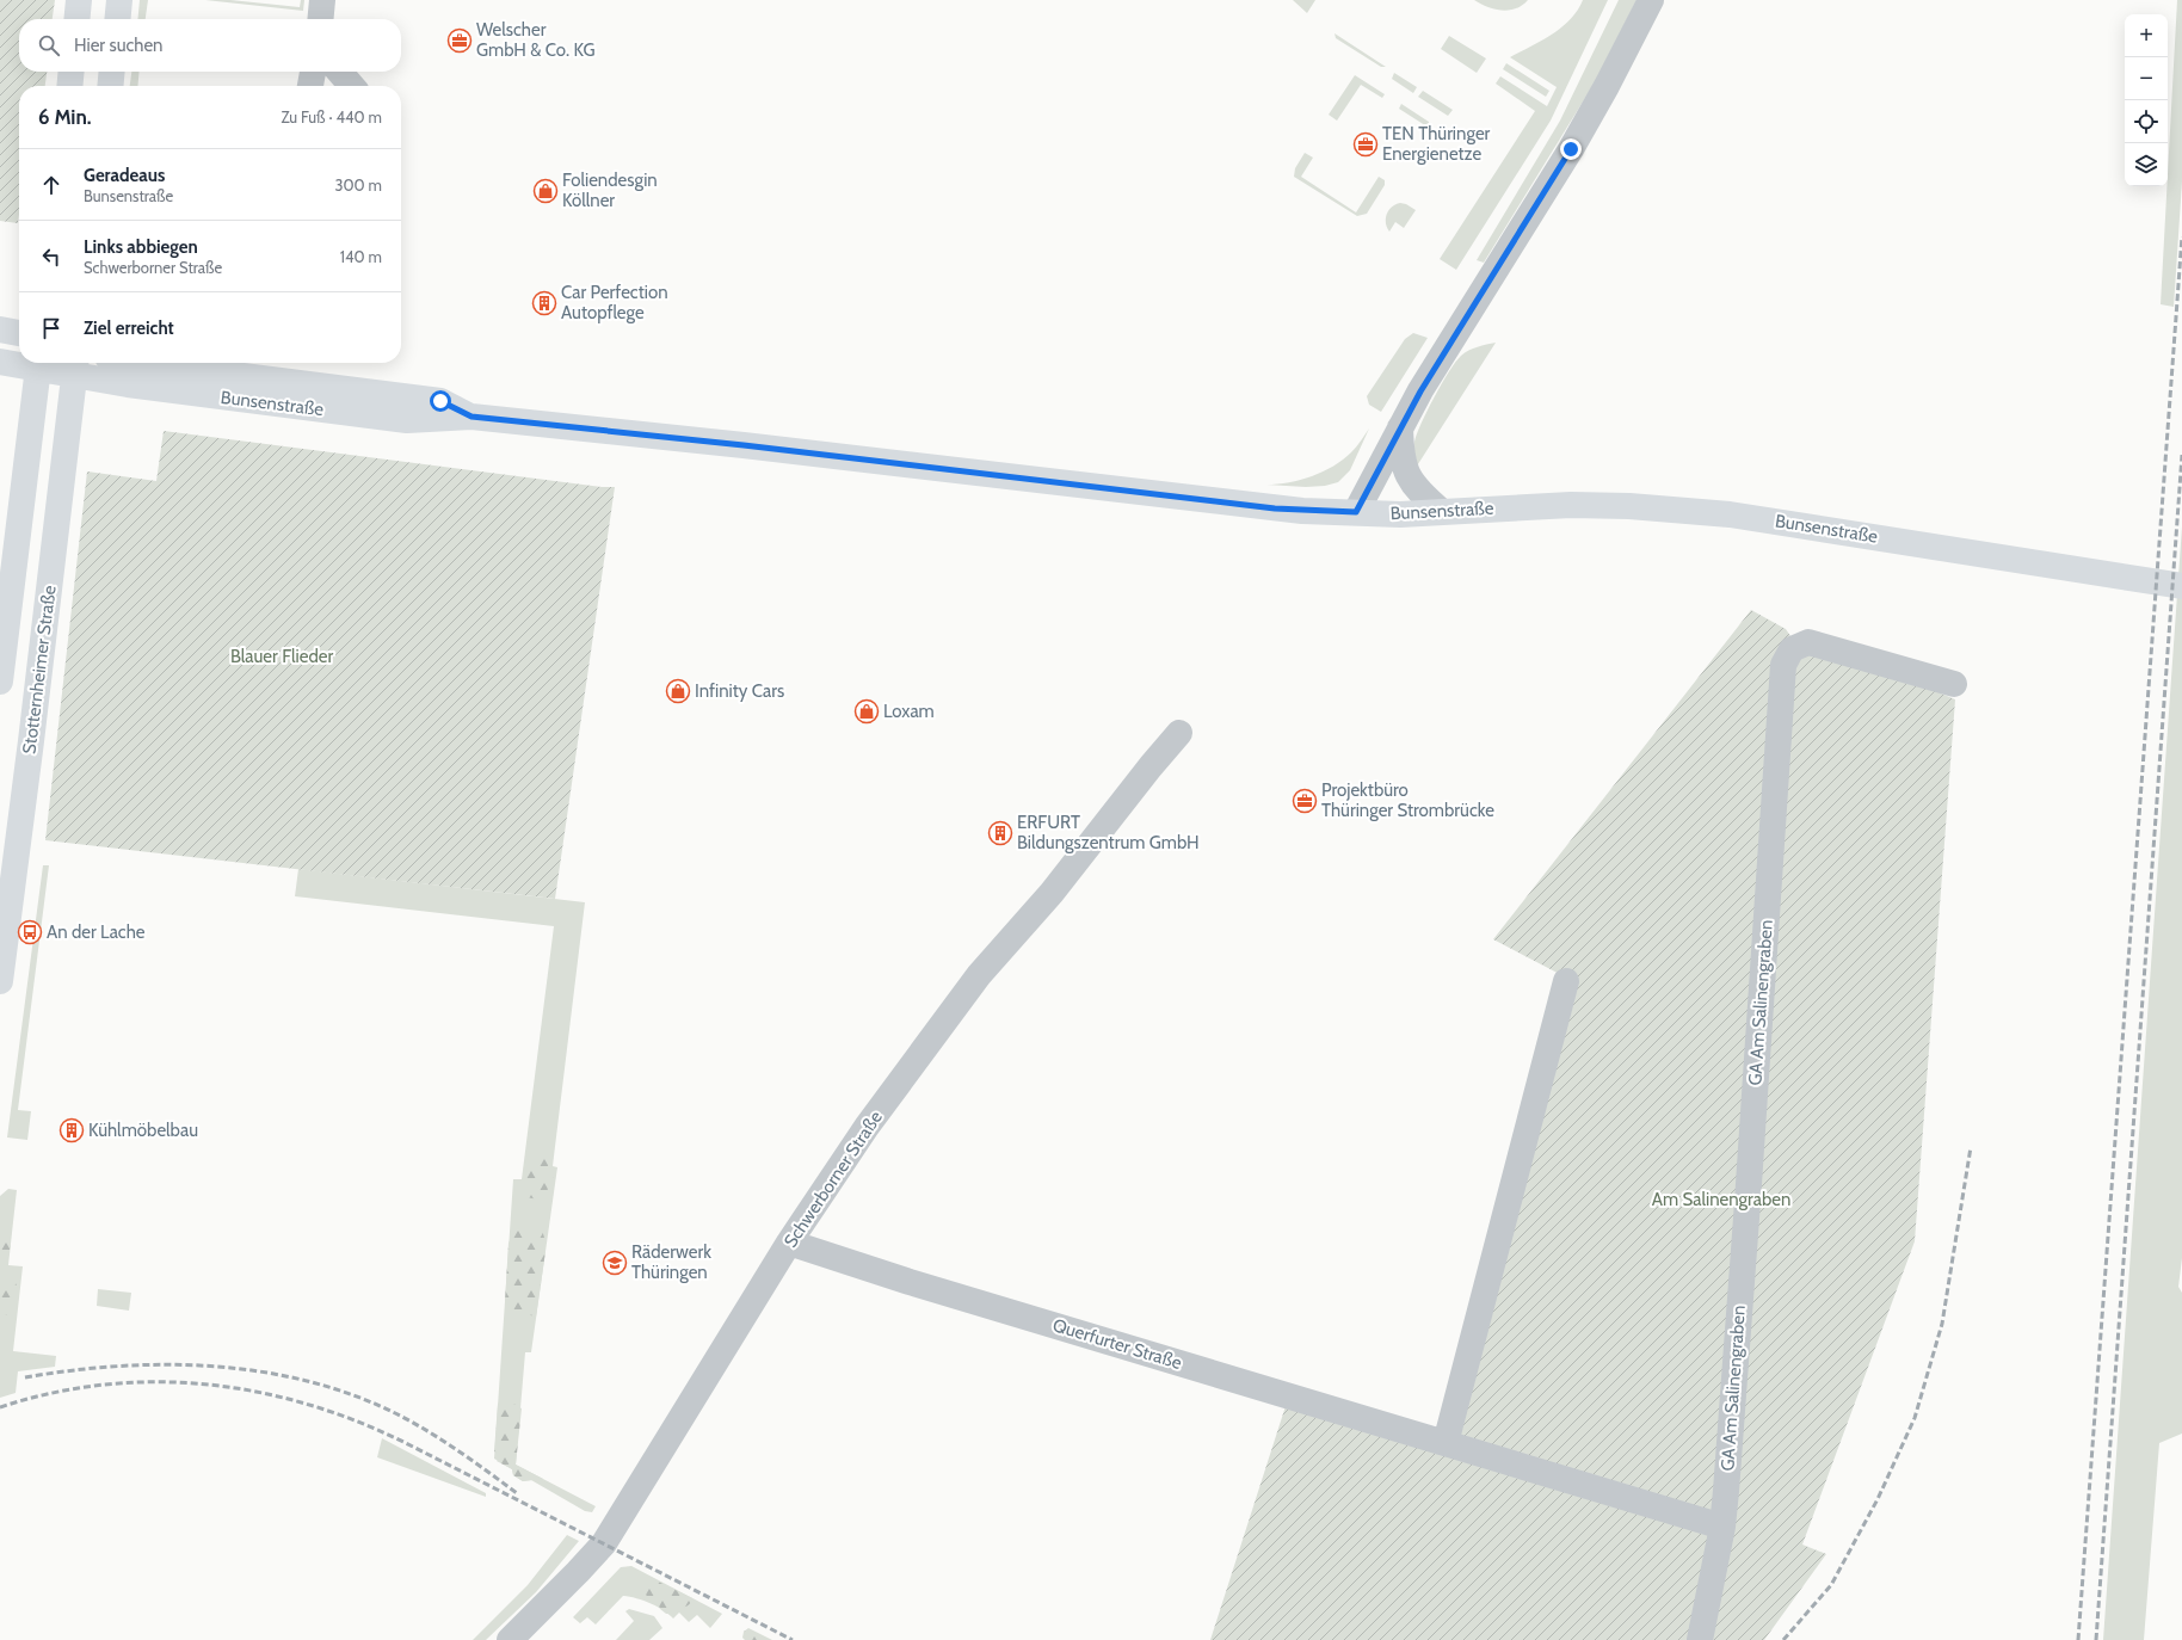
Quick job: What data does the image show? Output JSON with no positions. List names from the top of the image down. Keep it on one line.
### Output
{"streets":{"main road":["Bunsenstraße","Stotternheimer Straße"],"street":["GA Am Salinengraben","Schwerborner Straße","Querfurter Straße"]},"crossings":[["Bunsenstraße","Stotternheimer Straße"],["Schwerborner Straße","Querfurter Straße"]],"parks":["Blauer Flieder","Am Salinengraben"],"places":{"office":["Welscher GmbH & Co. KG","TEN Thüringer Energienetze","Projektbüro Thüringer Strombrücke"],"shop":["Foliendesgin Köllner","Infinity Cars","Loxam"],"building":["Car Perfection Autopflege","ERFURT Bildungszentrum GmbH","Kühlmöbelbau"],"bus stop":["An der Lache"],"school or university":["Räderwerk Thüringen"]},"page":{"map_buttons":["+","−"],"search":"Hier suchen","heading":["6 Min.","Zu Fuß · 440 m"],"list":[["Geradeaus","Bunsenstraße","300 m"],["Links abbiegen","Schwerborner Straße","140 m"],"Ziel erreicht"]}}
